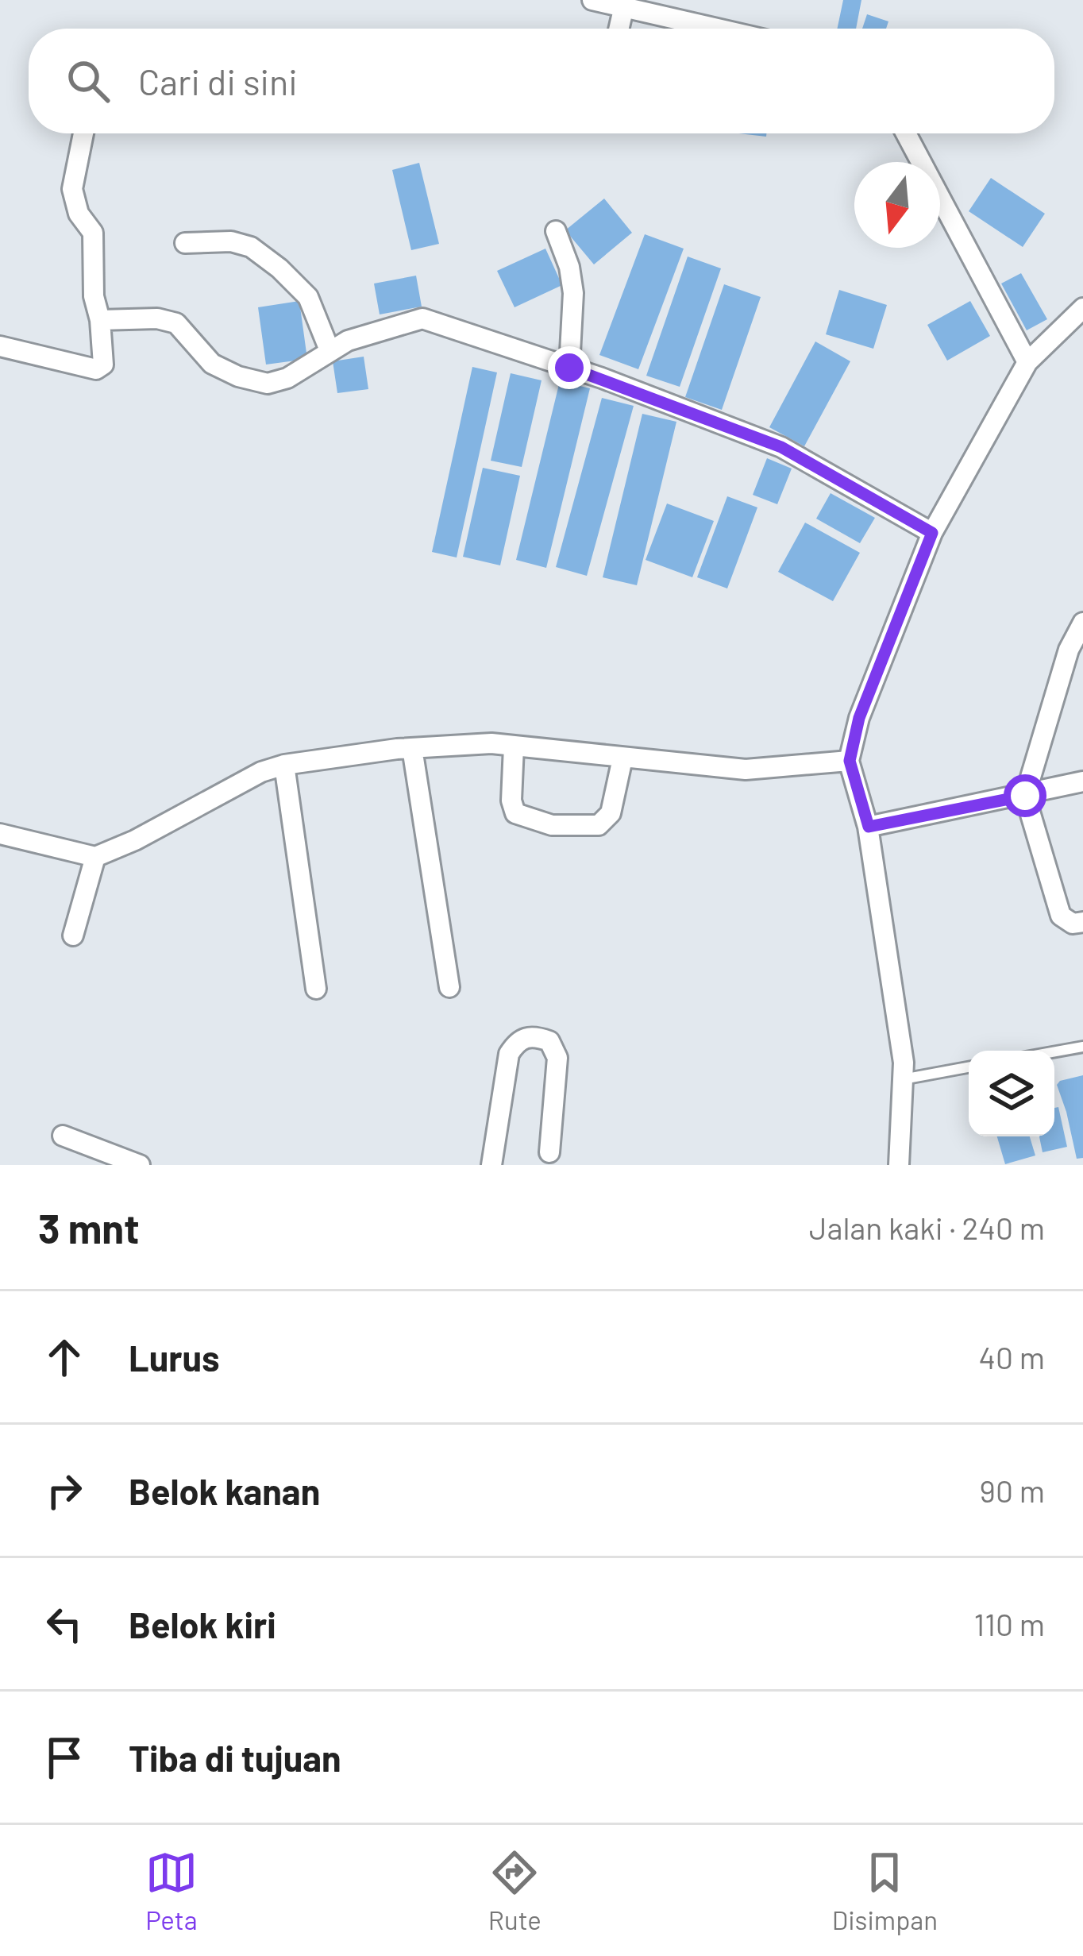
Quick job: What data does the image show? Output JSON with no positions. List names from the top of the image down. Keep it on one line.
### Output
{"north":"bottom","page":{"search":"Cari di sini","heading":["3 mnt","Jalan kaki · 240 m"],"list":[["Lurus","40 m"],["Belok kanan","90 m"],["Belok kiri","110 m"],"Tiba di tujuan"],"nav":["Peta","Rute","Disimpan"]}}
